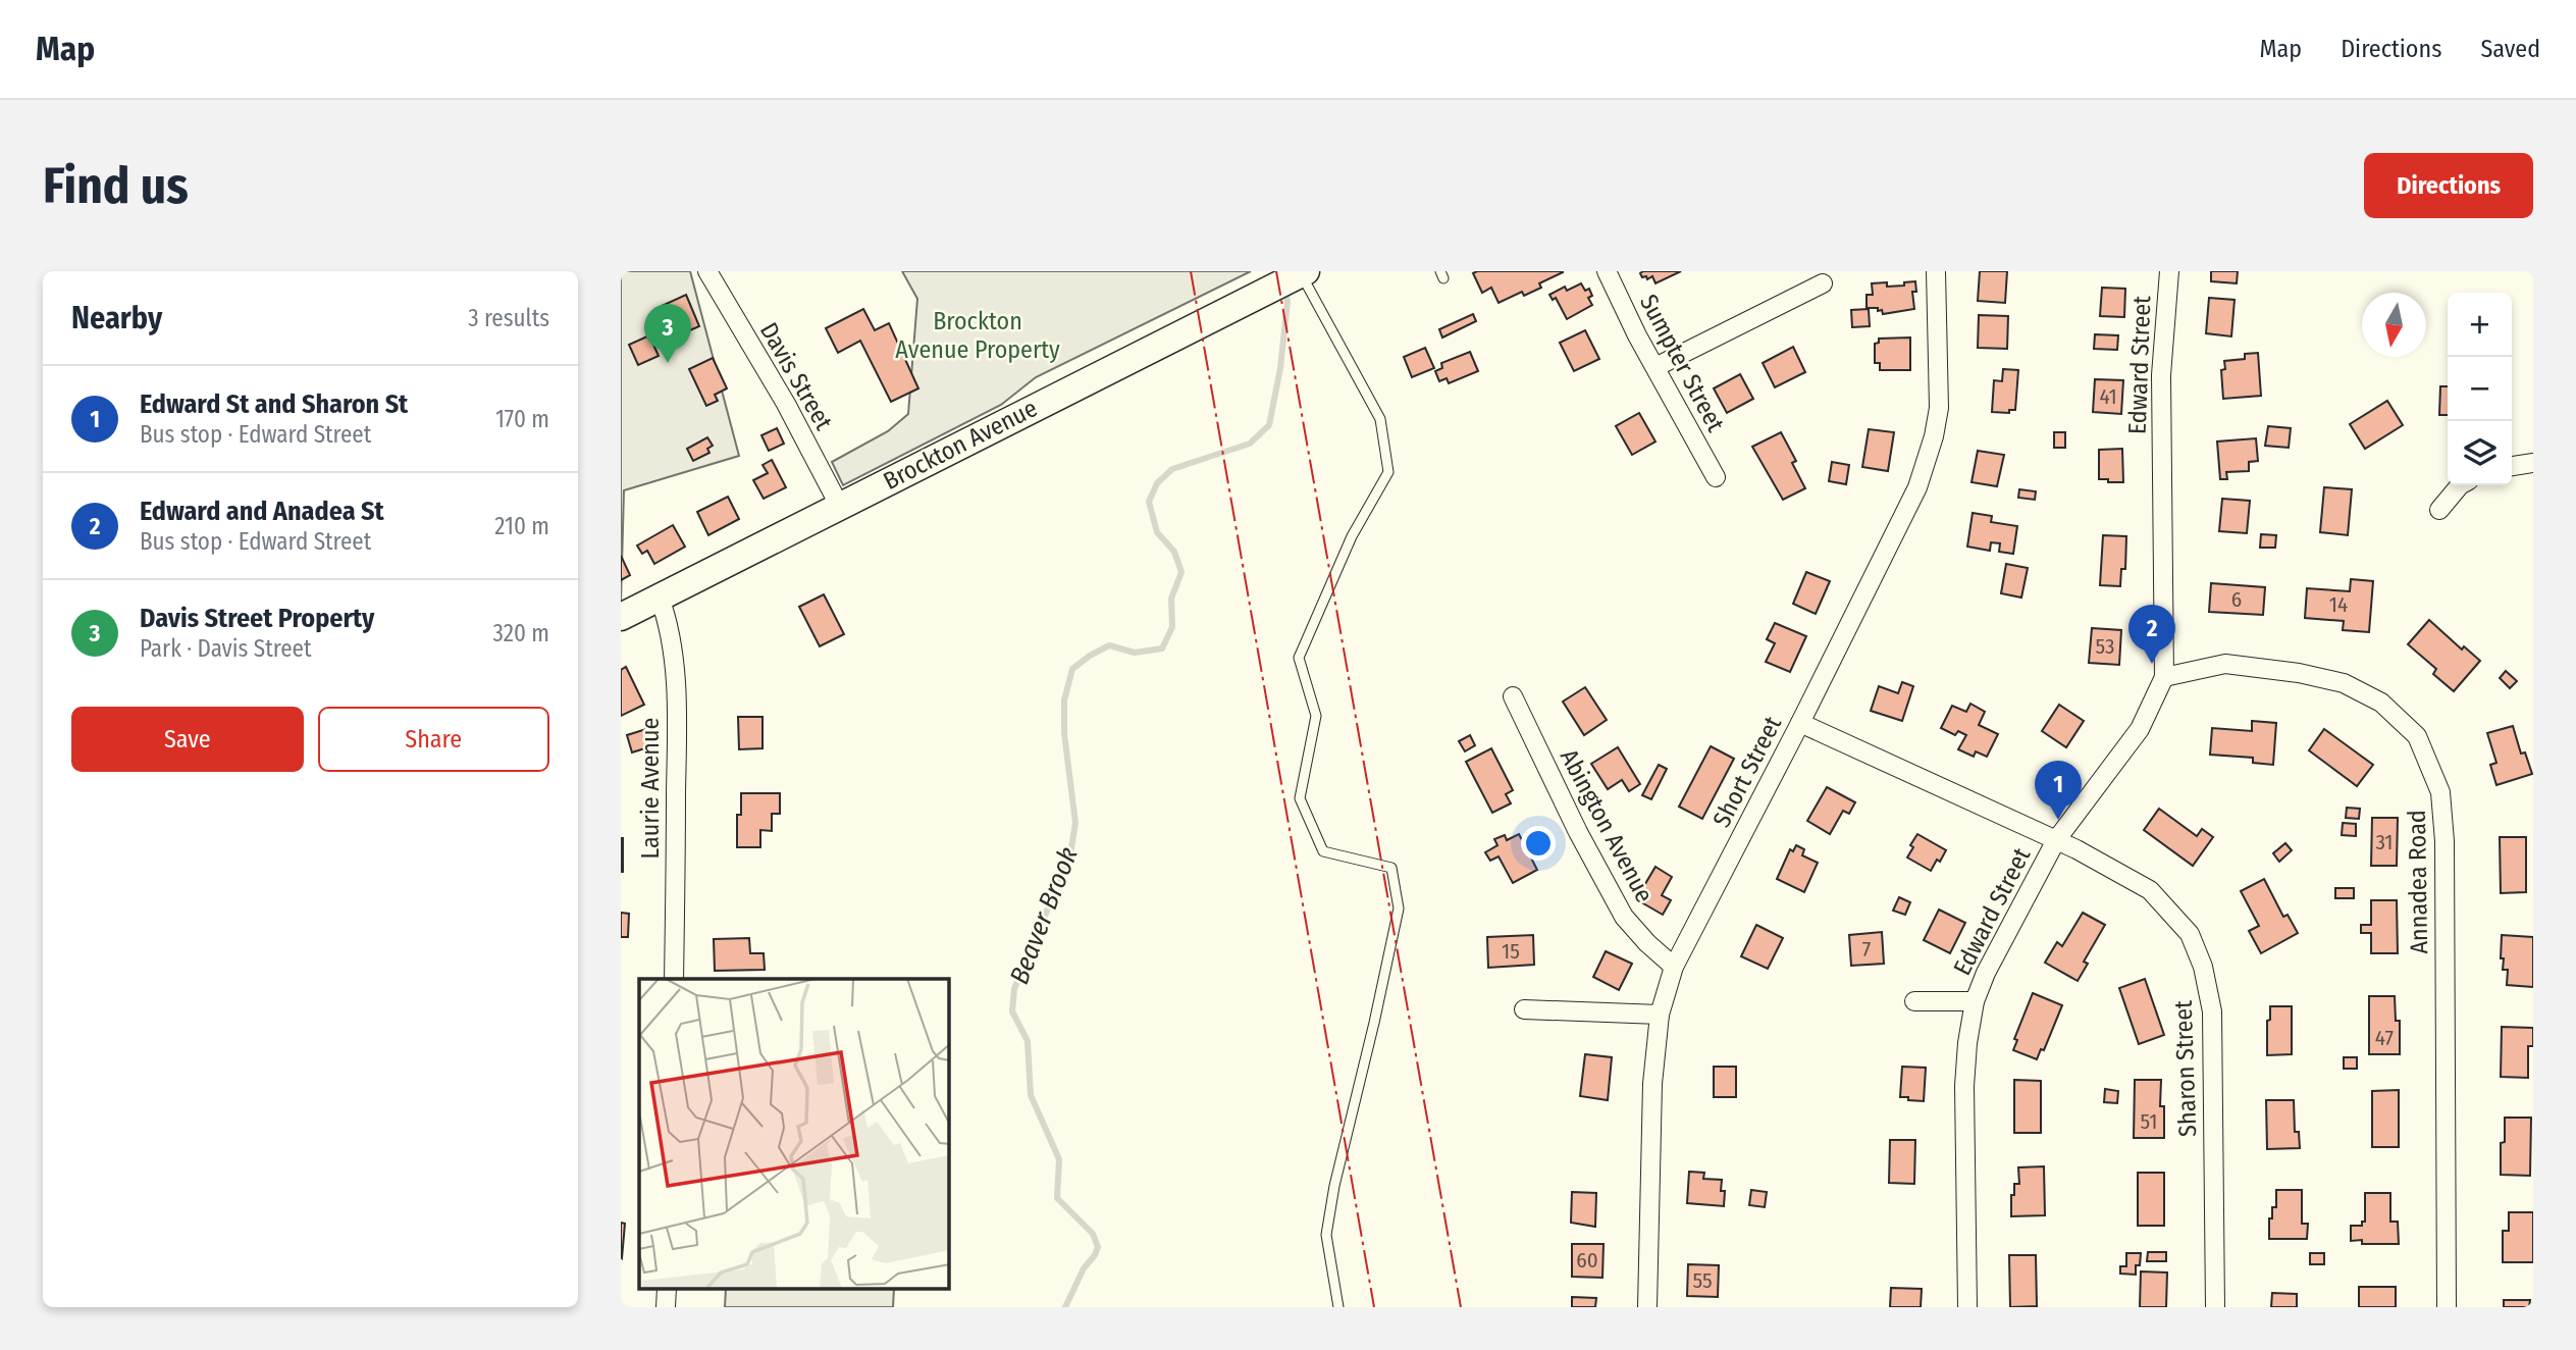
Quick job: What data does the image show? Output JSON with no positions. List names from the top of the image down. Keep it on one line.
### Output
{"streets":{"main road":["Brockton Avenue"],"street":["Sumpter Street","Edward Street","Davis Street","Short Street","Laurie Avenue","Abington Avenue","Annadea Road","Sharon Street"]},"crossings":[["Edward Street","Annadea Road"],["Edward Street","Sharon Street"],["Davis Street","Brockton Avenue"],["Brockton Avenue","Laurie Avenue"],["Short Street","Abington Avenue"],["Short Street","Sharon Street"]],"water":["Beaver Brook"],"parks":["Brockton Avenue Property"],"house_numbers":["41","6","14","53","31","7","15","47","51","60","55"],"north":"bottom","page":{"header":"Map","nav":["Map","Directions","Saved"],"buttons":["Directions",["Save","Share"]],"title":"Find us","heading":["Nearby","3 results"],"map_buttons":["+","−"],"pins":["3","2","1"],"list":[{"mark":"1","name":"Edward St and Sharon St","note":"Bus stop · Edward Street","value":"170 m"},{"mark":"2","name":"Edward and Anadea St","note":"Bus stop · Edward Street","value":"210 m"},{"mark":"3","name":"Davis Street Property","note":"Park · Davis Street","value":"320 m"}]}}
